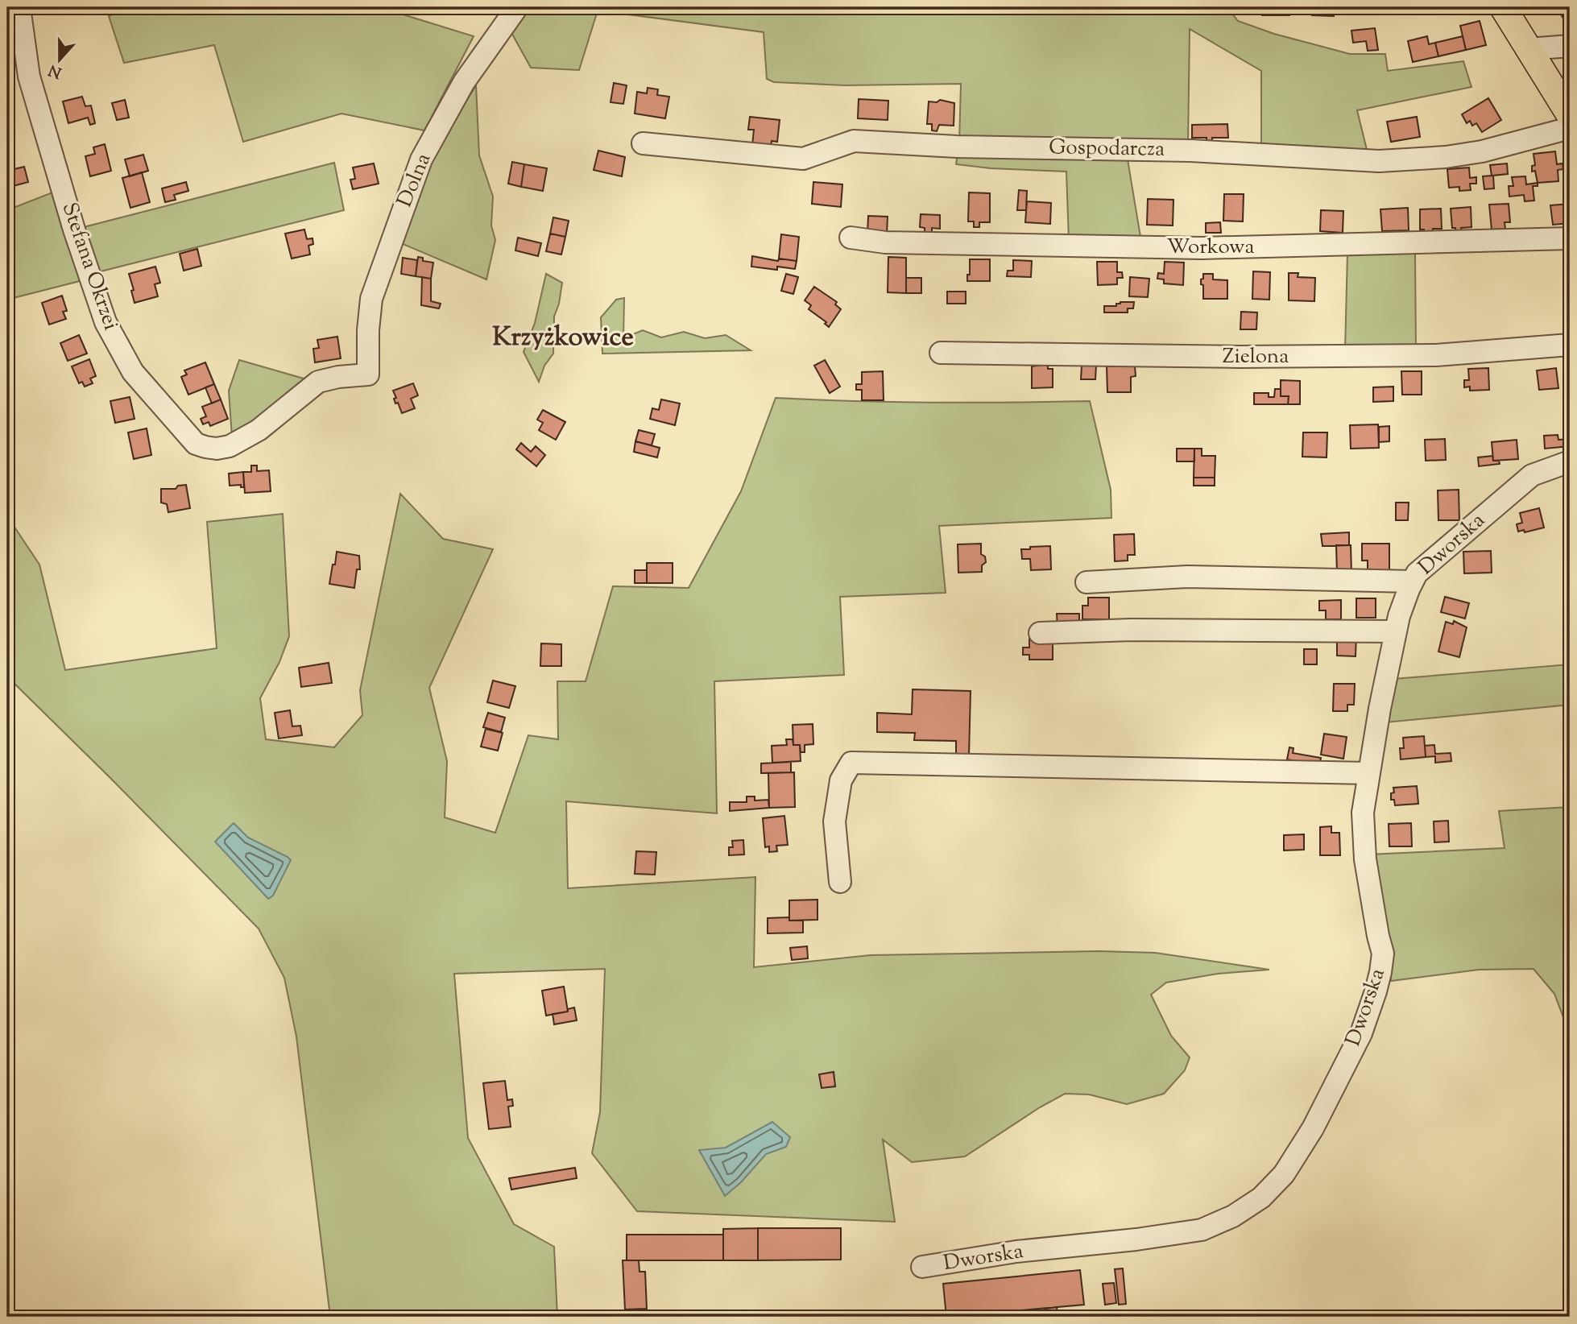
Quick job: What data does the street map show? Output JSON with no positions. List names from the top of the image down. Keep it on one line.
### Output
{"streets":{"street":["Gospodarcza","Dolna","Workowa","Stefana Okrzei","Zielona","Dworska"]},"crossings":[["Dolna","Stefana Okrzei"]],"districts":["Krzyżkowice"],"north":"bottom"}
